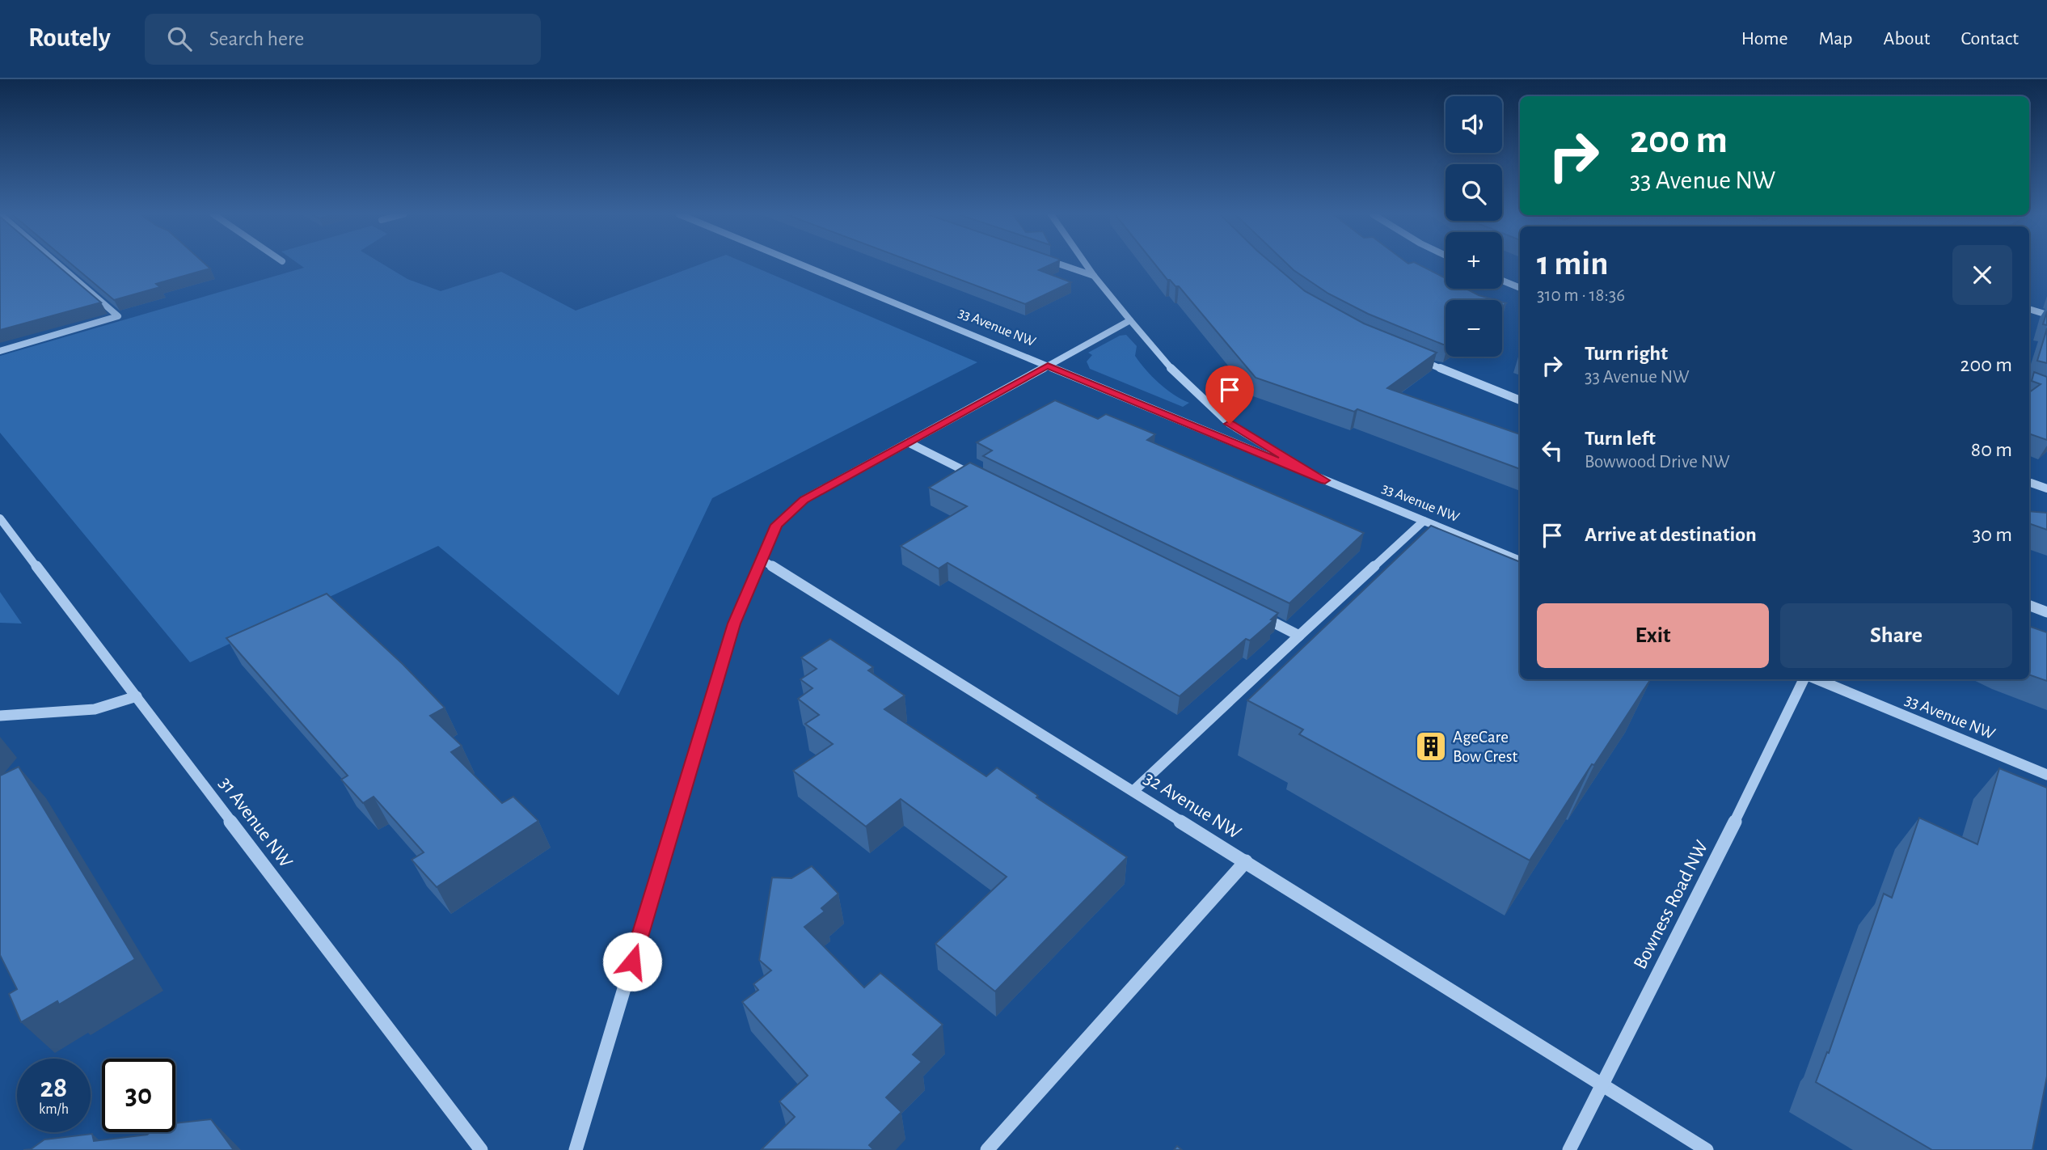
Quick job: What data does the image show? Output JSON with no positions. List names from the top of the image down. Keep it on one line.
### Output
{"streets":{"street":["33 Avenue NW","32 Avenue NW","31 Avenue NW","Bowness Road NW"]},"crossings":[["32 Avenue NW","Bowness Road NW"]],"places":{"building":["AgeCare Bow Crest"]},"page":{"header":"Routely","search":"Search here","nav":["Home","Map","About","Contact"],"map_buttons":["+","−"],"turn":["200 m","33 Avenue NW"],"heading":["1 min","310 m · 18:36"],"list":[{"name":"Turn right","note":"33 Avenue NW","value":"200 m"},{"name":"Turn left","note":"Bowwood Drive NW","value":"80 m"},{"name":"Arrive at destination","value":"30 m"}],"buttons":["Exit","Share"],"speed":"28 km/h","limit":"30"}}
